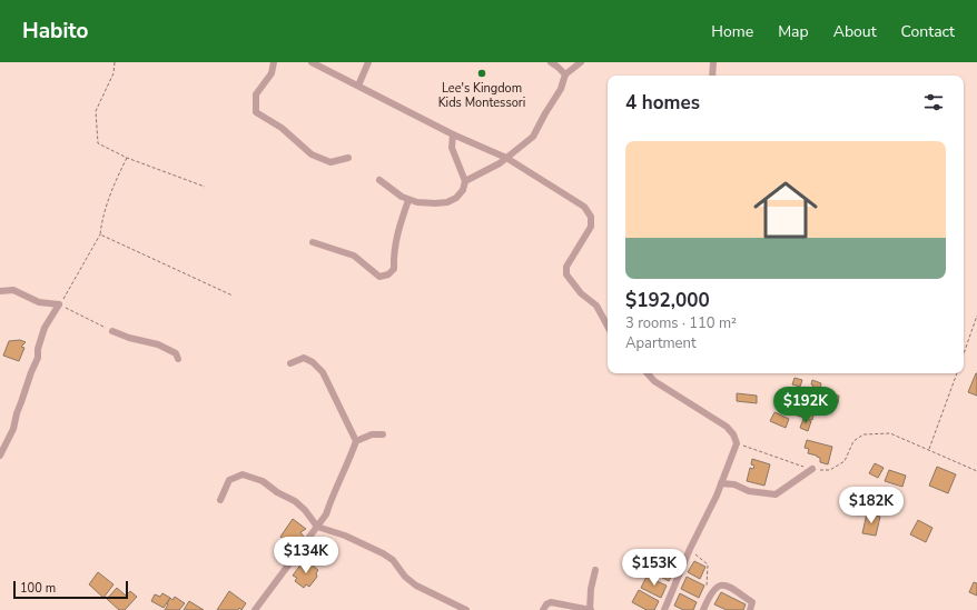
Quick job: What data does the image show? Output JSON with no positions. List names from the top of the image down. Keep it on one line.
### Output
{"places":["Lee's Kingdom Kids Montessori"],"scale_bar":"100 m","page":{"header":"Habito","nav":["Home","Map","About","Contact"],"heading":"4 homes","list":[{"name":"$192,000","note":"3 rooms · 110 m² · Apartment"}],"price":["$192K","$182K","$134K","$153K"],"scale":"100 m"}}
